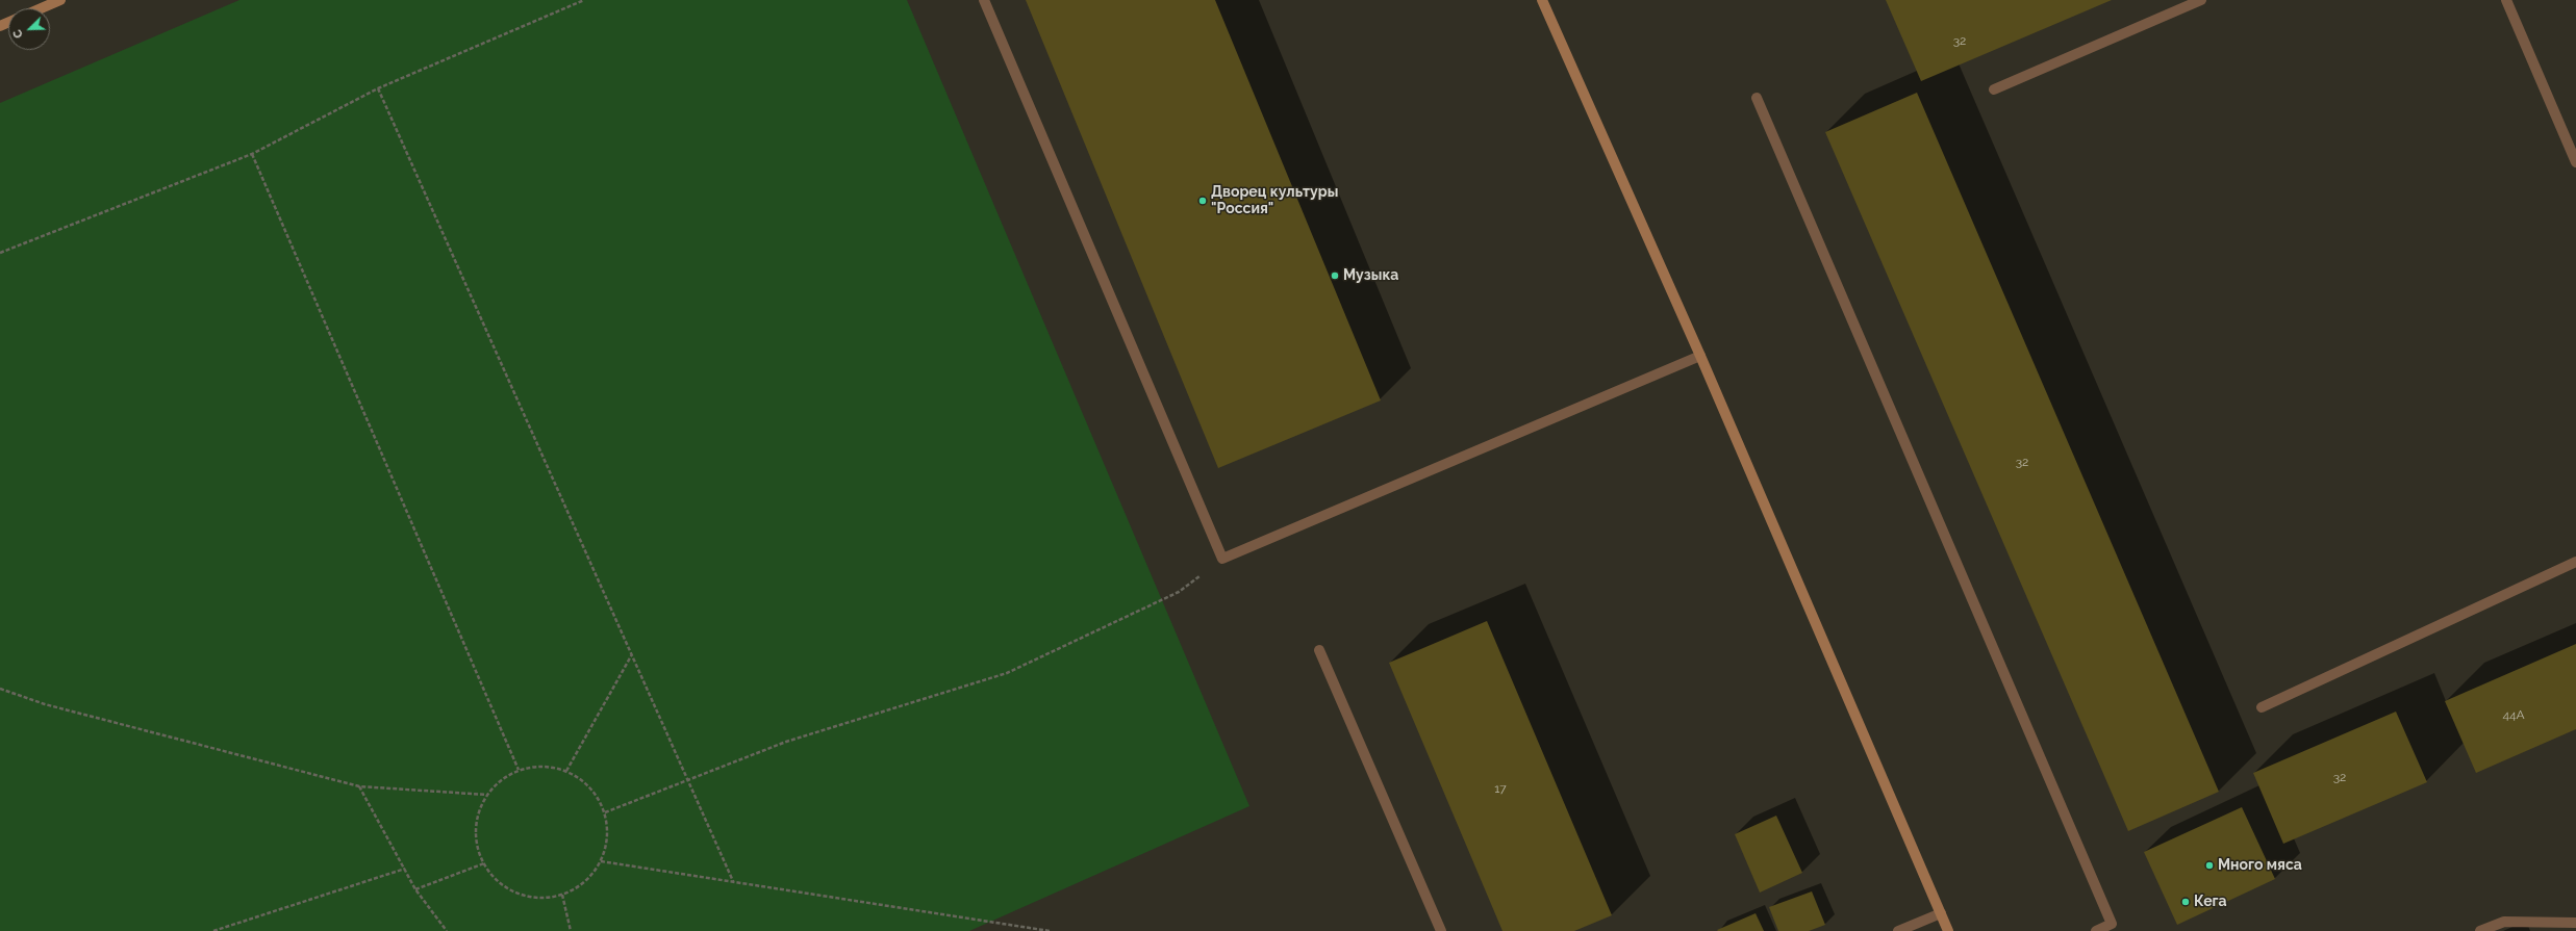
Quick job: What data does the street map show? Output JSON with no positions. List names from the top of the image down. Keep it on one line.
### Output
{"places":["Дворец культуры \"Россия\"","Музыка","Много мяса","Кега"],"house_numbers":["32","32","44А","32","17"],"north":"bottom left"}
